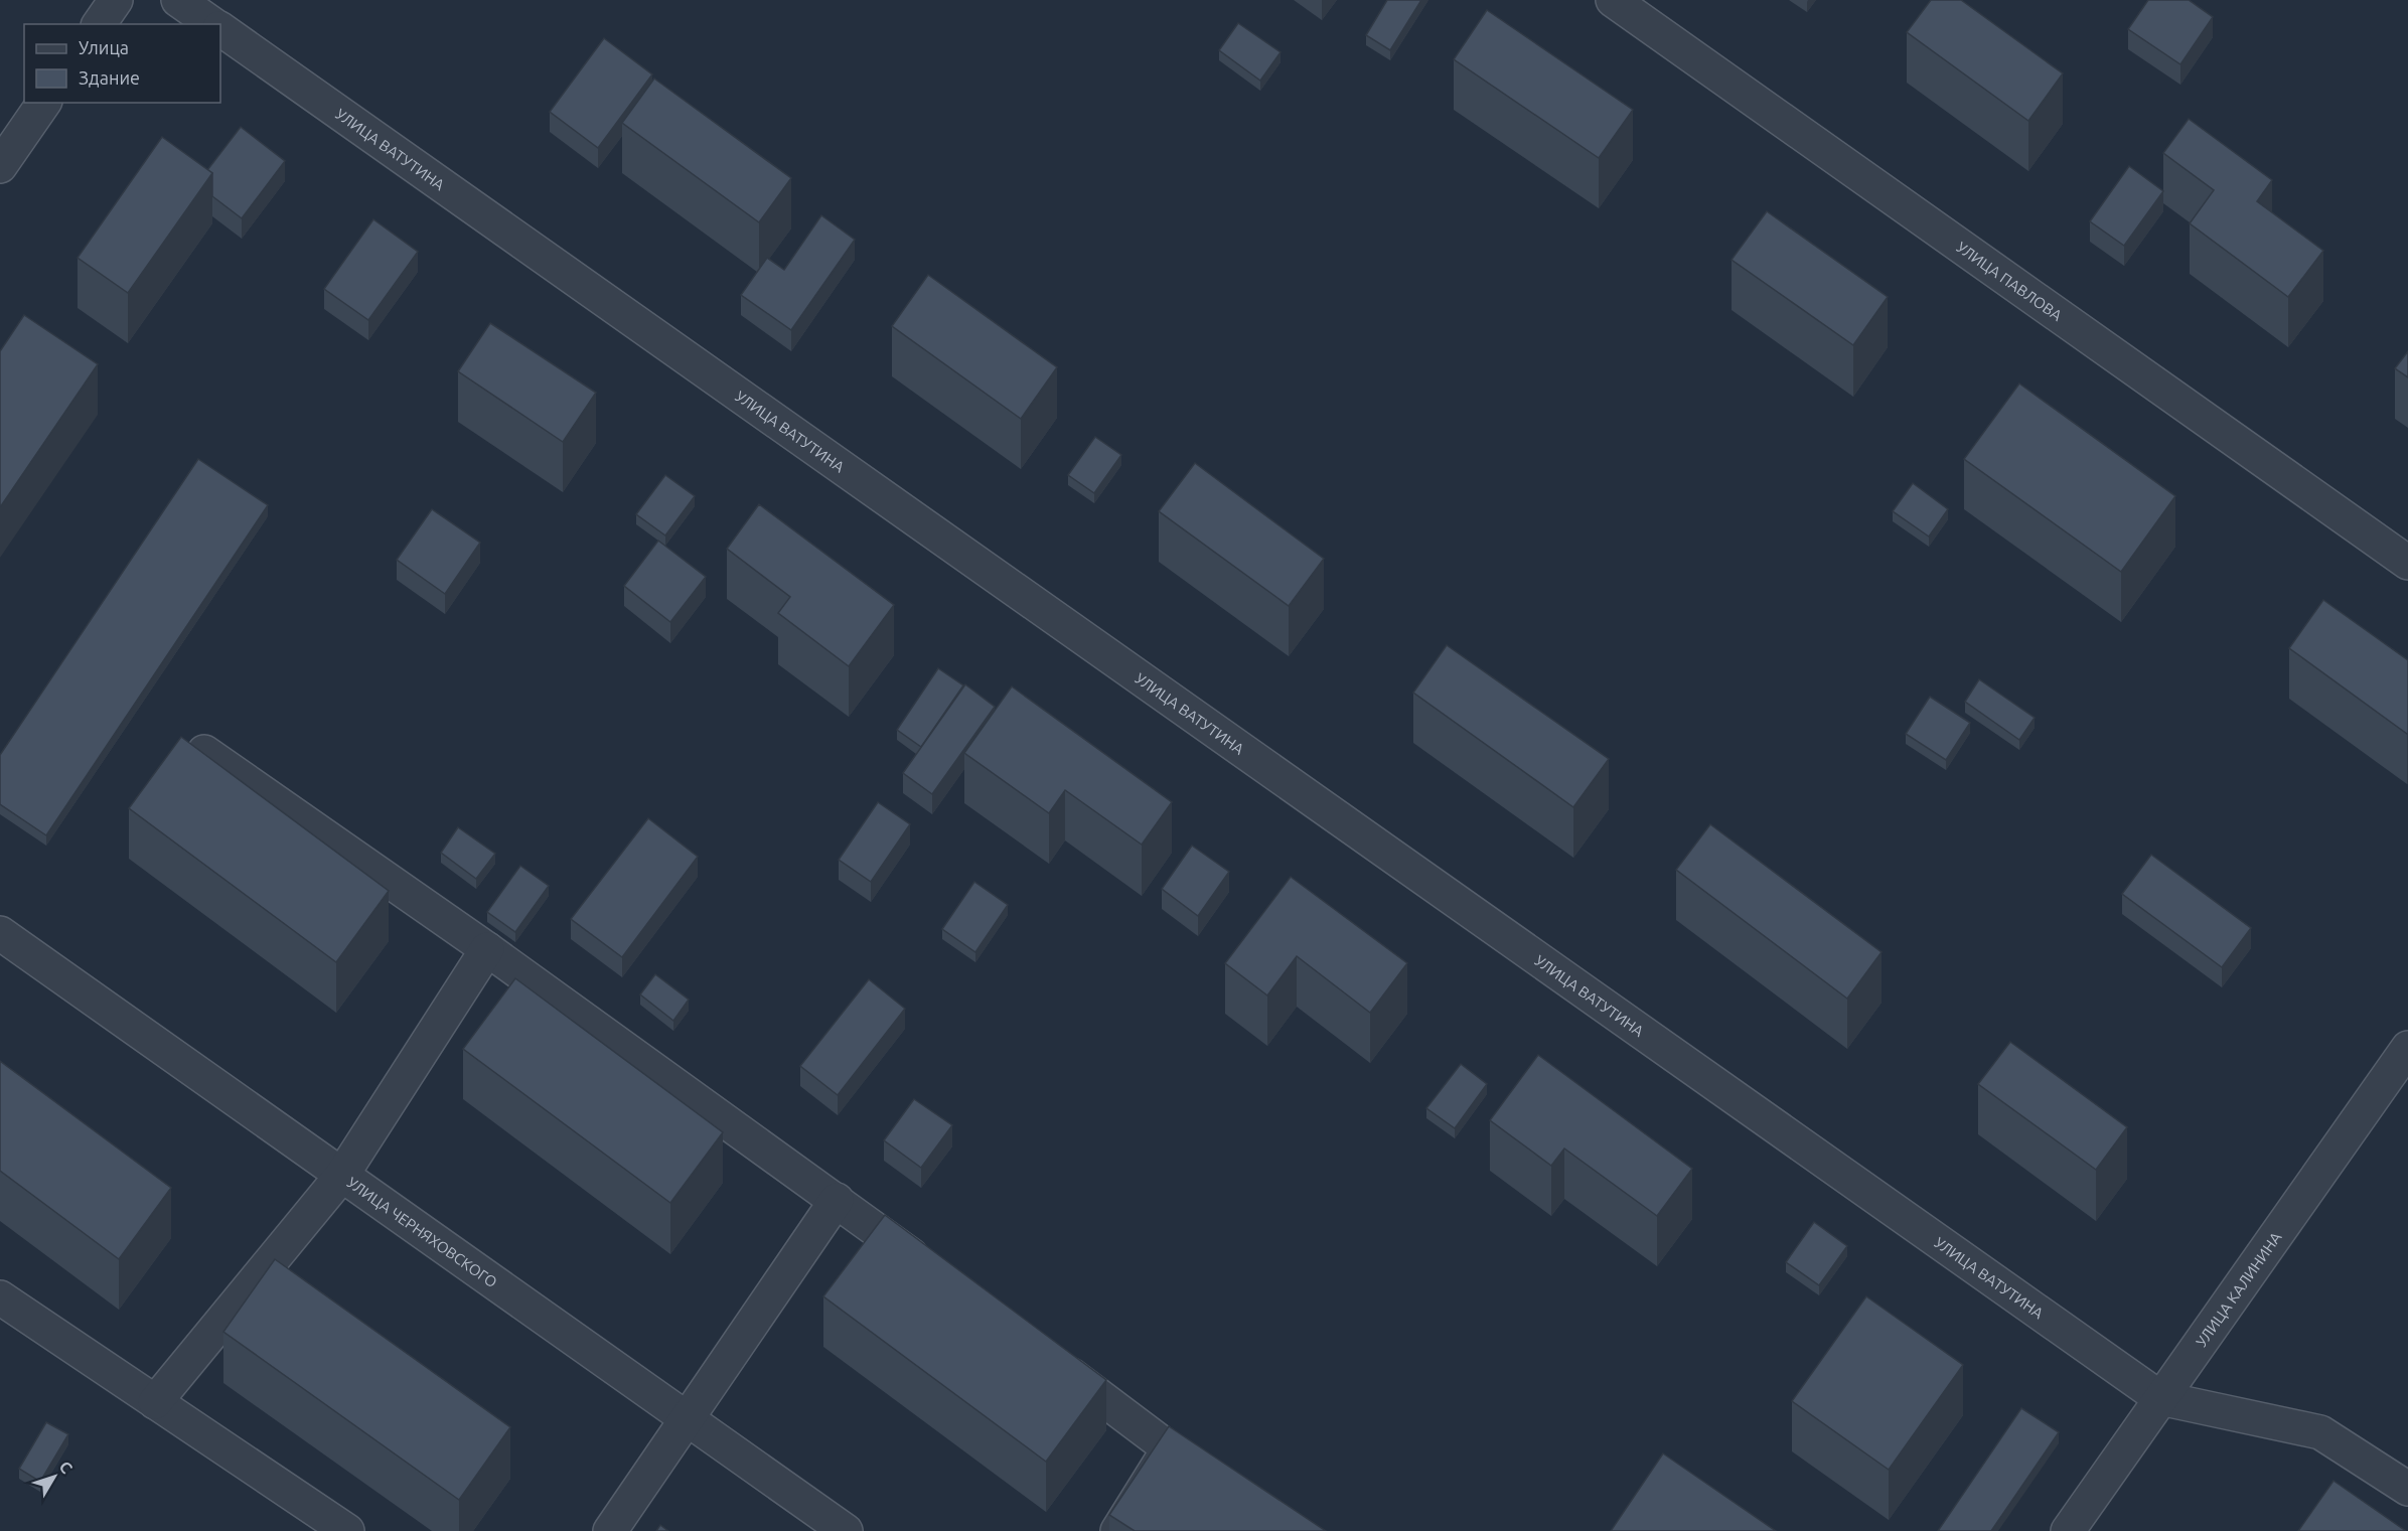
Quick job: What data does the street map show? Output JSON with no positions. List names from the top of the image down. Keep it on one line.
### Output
{"streets":{"street":["УЛИЦА ВАТУТИНА","УЛИЦА ПАВЛОВА","УЛИЦА ЧЕРНЯХОВСКОГО","УЛИЦА КАЛИНИНА"]},"crossings":[["УЛИЦА ВАТУТИНА","УЛИЦА КАЛИНИНА"]],"legend":["Улица","Здание"],"north":"top right"}
